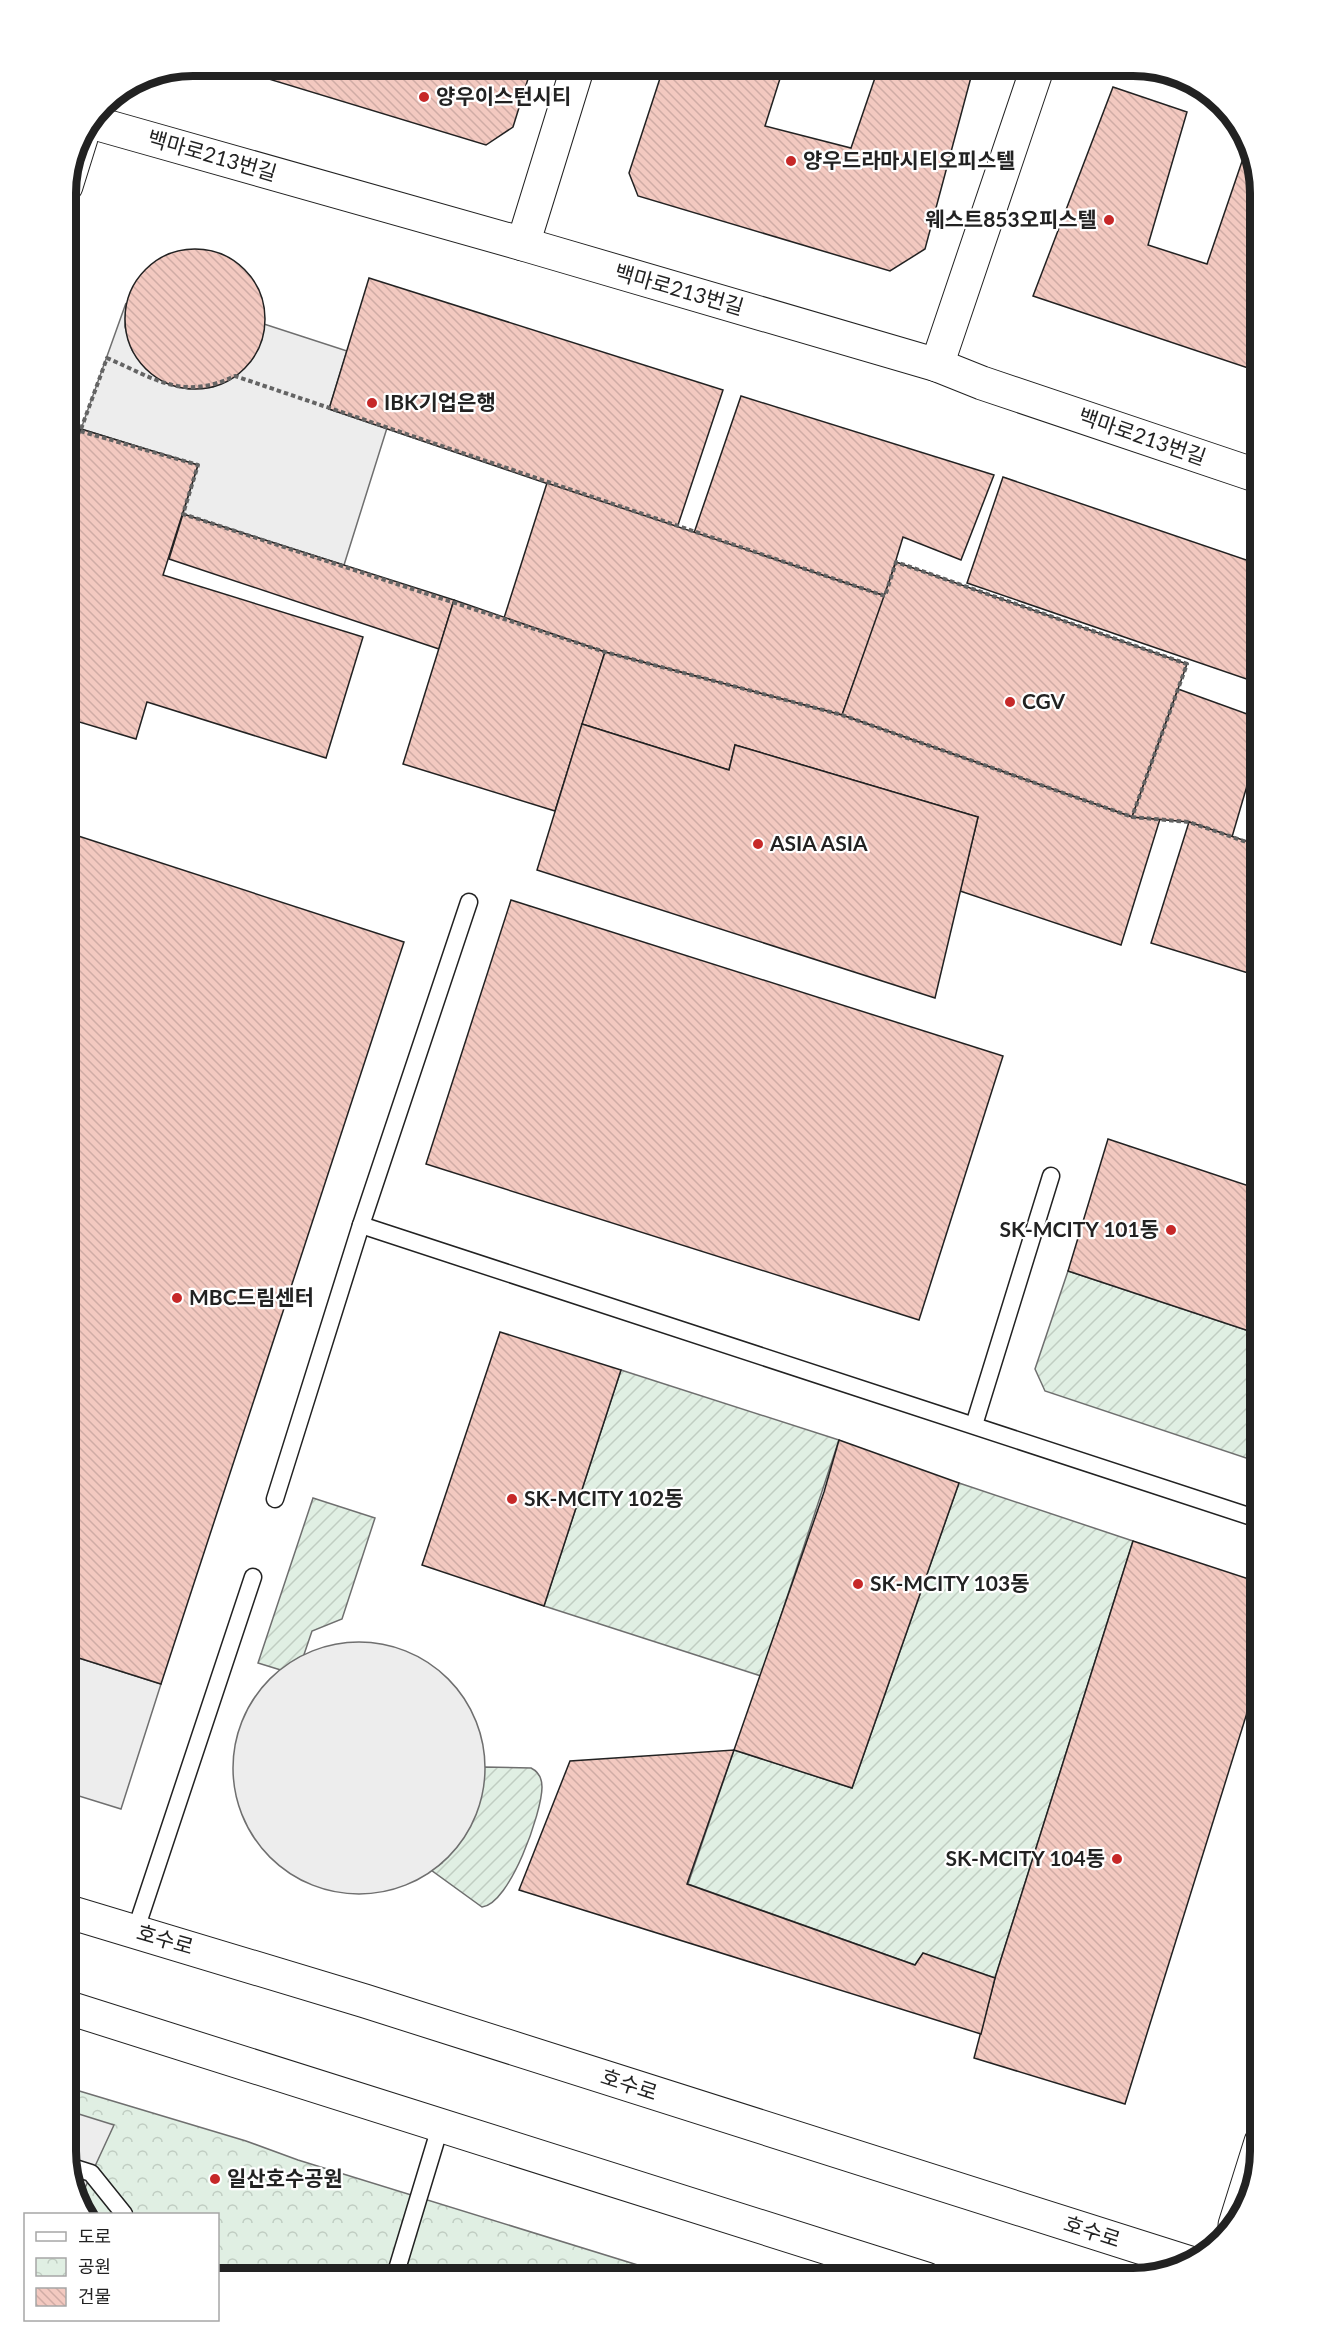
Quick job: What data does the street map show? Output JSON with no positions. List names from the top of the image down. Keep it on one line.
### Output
{"streets":{"main road":["백마로213번길","호수로"]},"places":["양우이스턴시티","양우드라마시티오피스텔","웨스트853오피스텔","IBK기업은행","CGV","ASIA ASIA","SK-MCITY 101동","MBC드림센터","SK-MCITY 102동","SK-MCITY 103동","SK-MCITY 104동","일산호수공원"],"legend":["도로","공원","건물"]}
